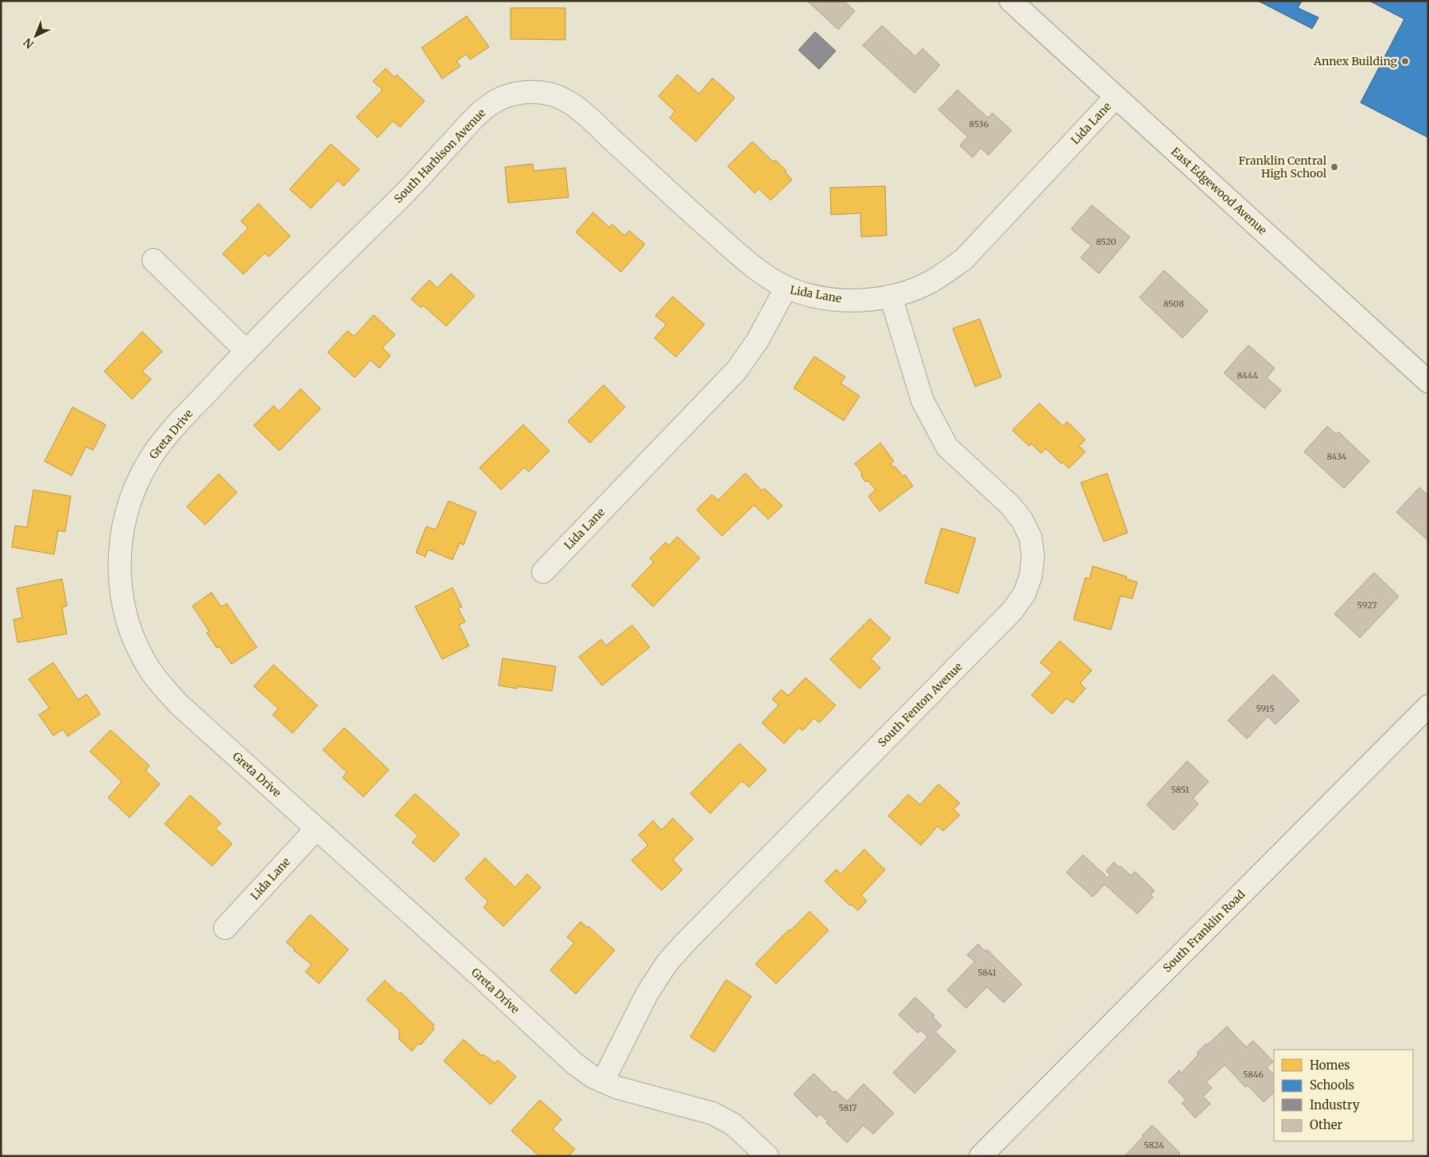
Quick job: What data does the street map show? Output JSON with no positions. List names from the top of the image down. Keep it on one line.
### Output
{"streets":{"street":["Lida Lane","South Harbison Avenue","East Edgewood Avenue","Greta Drive","South Fenton Avenue","South Franklin Road"]},"crossings":[["Lida Lane","South Harbison Avenue"],["Lida Lane","East Edgewood Avenue"],["Lida Lane","Greta Drive"],["Lida Lane","South Fenton Avenue"],["South Harbison Avenue","Greta Drive"],["Greta Drive","South Fenton Avenue"]],"places":["Annex Building","Franklin Central High School"],"house_numbers":["8536","8520","8508","8444","8434","5927","5915","5851","5841","5846","5817","5824"],"legend":["Homes","Schools","Industry","Other"],"north":"bottom left"}
